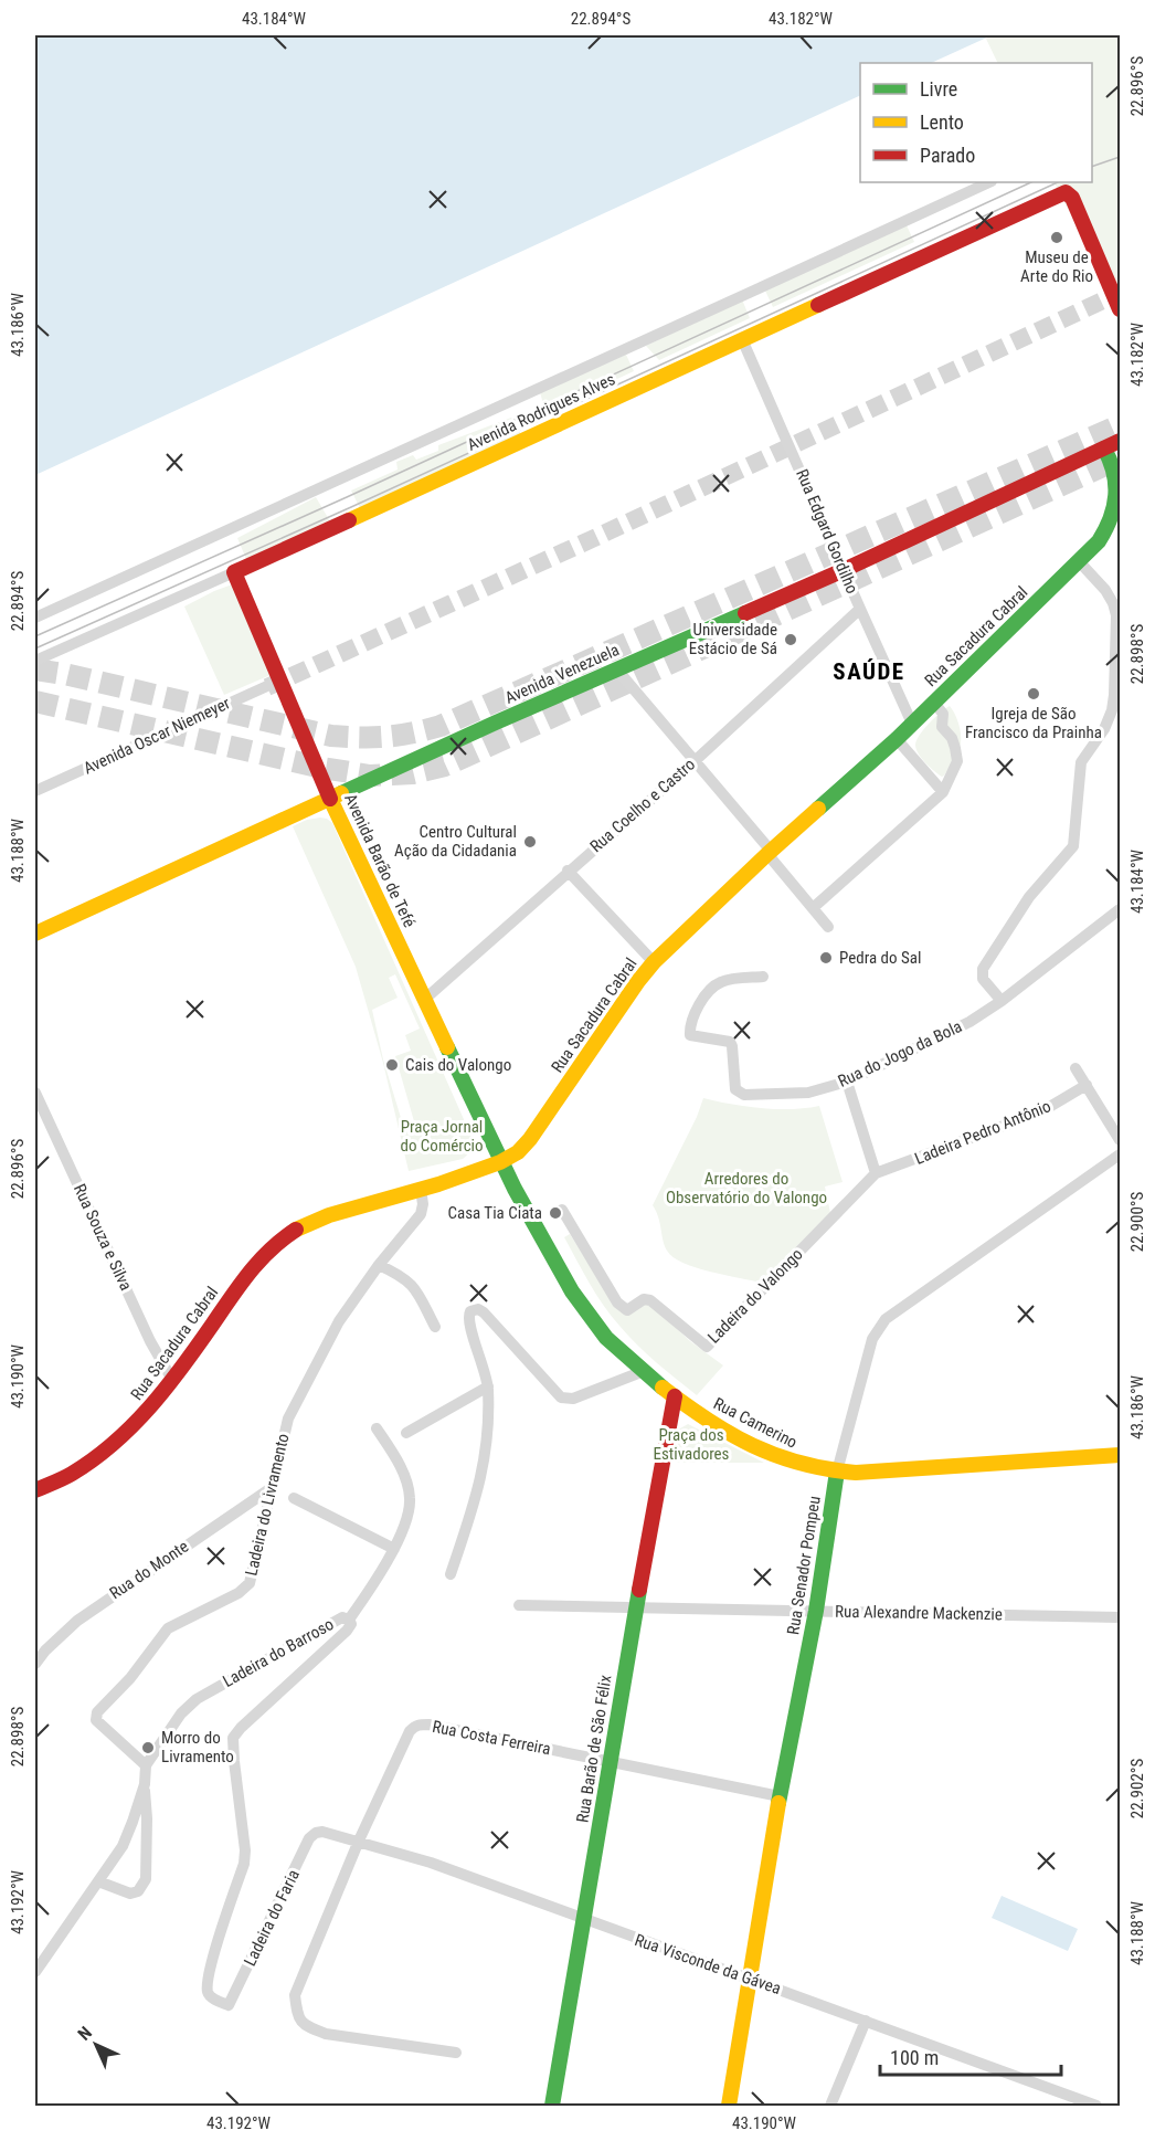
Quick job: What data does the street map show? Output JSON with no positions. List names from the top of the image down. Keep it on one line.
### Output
{"streets":{"main road":["Avenida Rodrigues Alves","Rua Sacadura Cabral","Avenida Venezuela","Avenida Barão de Tefé","Rua Camerino","Rua Senador Pompeu","Rua Barão de São Félix"],"street":["Rua Edgard Gordilho","Avenida Oscar Niemeyer","Rua Coelho e Castro","Rua do Jogo da Bola","Ladeira Pedro Antônio","Rua Souza e Silva","Ladeira do Valongo","Ladeira do Livramento","Rua do Monte","Rua Alexandre Mackenzie","Ladeira do Barroso","Rua Costa Ferreira","Ladeira do Faria","Rua Visconde da Gávea"]},"crossings":[["Avenida Rodrigues Alves","Rua Edgard Gordilho"],["Avenida Rodrigues Alves","Avenida Barão de Tefé"],["Rua Edgard Gordilho","Rua Sacadura Cabral"],["Rua Edgard Gordilho","Avenida Venezuela"],["Rua Edgard Gordilho","Rua Coelho e Castro"],["Rua Sacadura Cabral","Avenida Venezuela"],["Rua Sacadura Cabral","Avenida Barão de Tefé"],["Rua Sacadura Cabral","Rua Souza e Silva"],["Rua Sacadura Cabral","Rua Camerino"],["Rua Sacadura Cabral","Ladeira do Livramento"],["Avenida Venezuela","Avenida Barão de Tefé"],["Avenida Oscar Niemeyer","Avenida Barão de Tefé"],["Rua Coelho e Castro","Avenida Barão de Tefé"],["Avenida Barão de Tefé","Rua Camerino"],["Ladeira Pedro Antônio","Ladeira do Valongo"],["Rua Camerino","Rua Senador Pompeu"],["Rua Camerino","Rua Barão de São Félix"],["Ladeira do Livramento","Rua do Monte"],["Ladeira do Livramento","Ladeira do Barroso"],["Rua Senador Pompeu","Rua Alexandre Mackenzie"],["Rua Senador Pompeu","Rua Costa Ferreira"],["Rua Senador Pompeu","Rua Visconde da Gávea"],["Rua Alexandre Mackenzie","Rua Barão de São Félix"],["Ladeira do Barroso","Ladeira do Faria"],["Rua Costa Ferreira","Rua Barão de São Félix"],["Rua Costa Ferreira","Rua Visconde da Gávea"],["Rua Barão de São Félix","Rua Visconde da Gávea"],["Ladeira do Faria","Rua Visconde da Gávea"]],"districts":["SAÚDE"],"parks":["Praça Jornal do Comércio","Arredores do Observatório do Valongo","Praça dos Estivadores"],"places":["Museu de Arte do Rio","Universidade Estácio de Sá","Igreja de São Francisco da Prainha","Centro Cultural Ação da Cidadania","Pedra do Sal","Cais do Valongo","Casa Tia Ciata","Morro do Livramento"],"legend":["Livre","Lento","Parado"],"scale_bar":"100 m","north":"top left","coordinates":["43.184°W","22.894°S","43.182°W","22.896°S","43.186°W","22.898°S","43.188°W","22.900°S","43.190°W","22.902°S","43.192°W"]}
